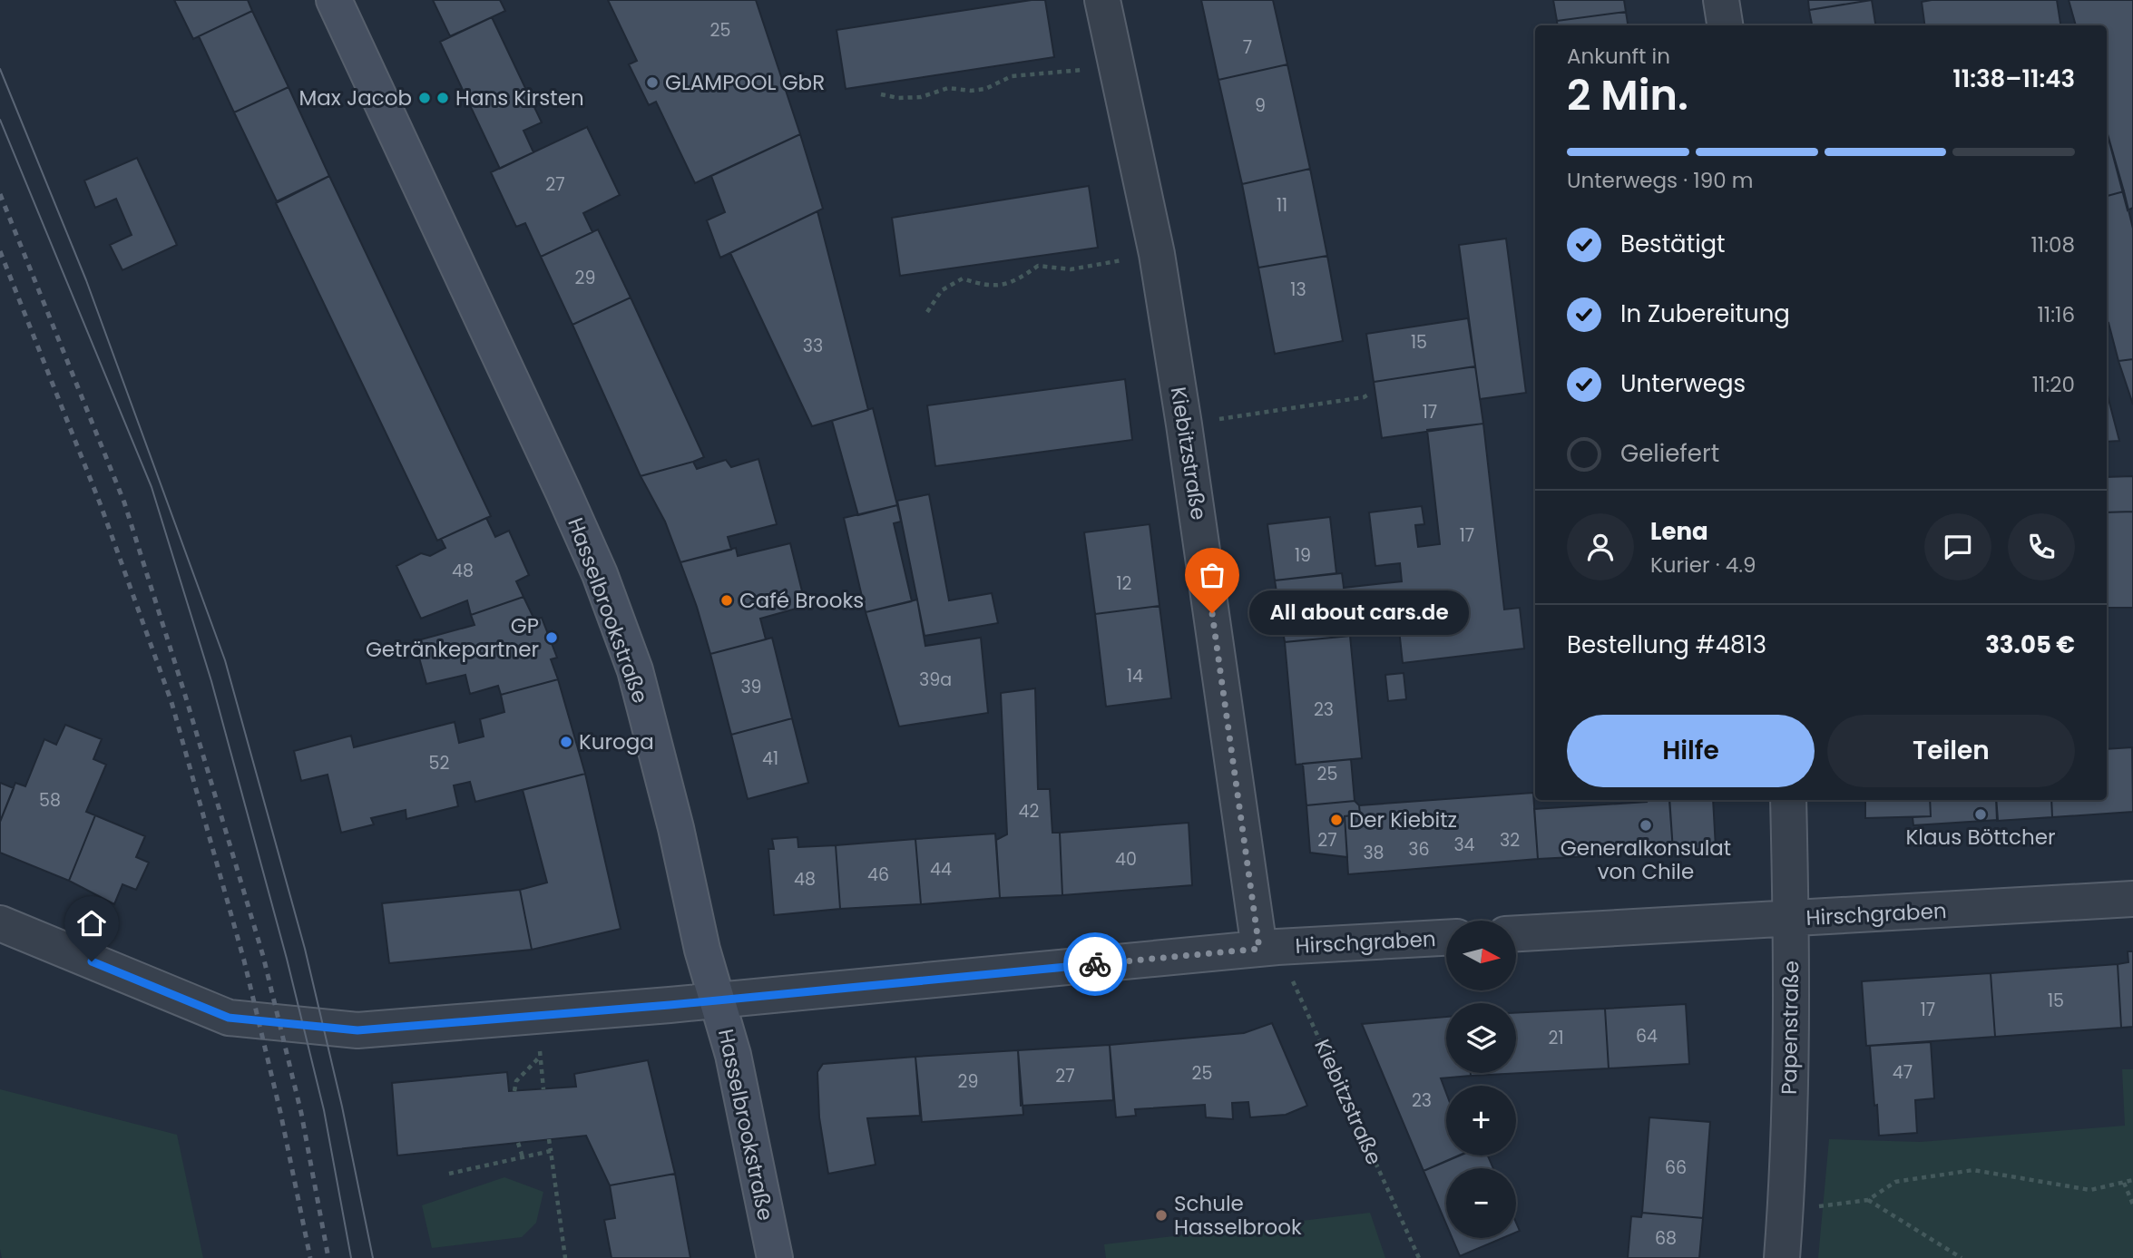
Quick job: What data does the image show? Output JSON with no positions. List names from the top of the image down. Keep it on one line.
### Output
{"streets":{"street":["Kiebitzstraße","Hasselbrookstraße","Hirschgraben","Papenstraße"]},"crossings":[["Kiebitzstraße","Hirschgraben"],["Hasselbrookstraße","Hirschgraben"],["Hirschgraben","Papenstraße"]],"places":["GLAMPOOL GbR","Max Jacob","Hans Kirsten","Café Brooks","All about cars.de","GP Getränkepartner","Kuroga","Klaus Böttcher","Der Kiebitz","Generalkonsulat von Chile","Schule Hasselbrook"],"house_numbers":["25","7","9","27","11","29","13","15","33","17","17","19","48","12","14","39a","39","23","41","52","25","58","42","27","32","34","36","38","40","44","46","48","15","17","64","21","47","25","27","29","23","66","68"],"north":"right","page":{"heading":["2 Min.","Ankunft in","11:38–11:43"],"panel":["Lena","Kurier · 4.9","Bestellung #4813","33.05 €"],"bar":"Unterwegs · 190 m","list":[["Bestätigt","11:08"],["In Zubereitung","11:16"],["Unterwegs","11:20"],"Geliefert"],"bubble":"All about cars.de","buttons":["Hilfe","Teilen"],"map_buttons":["+","−"]}}
